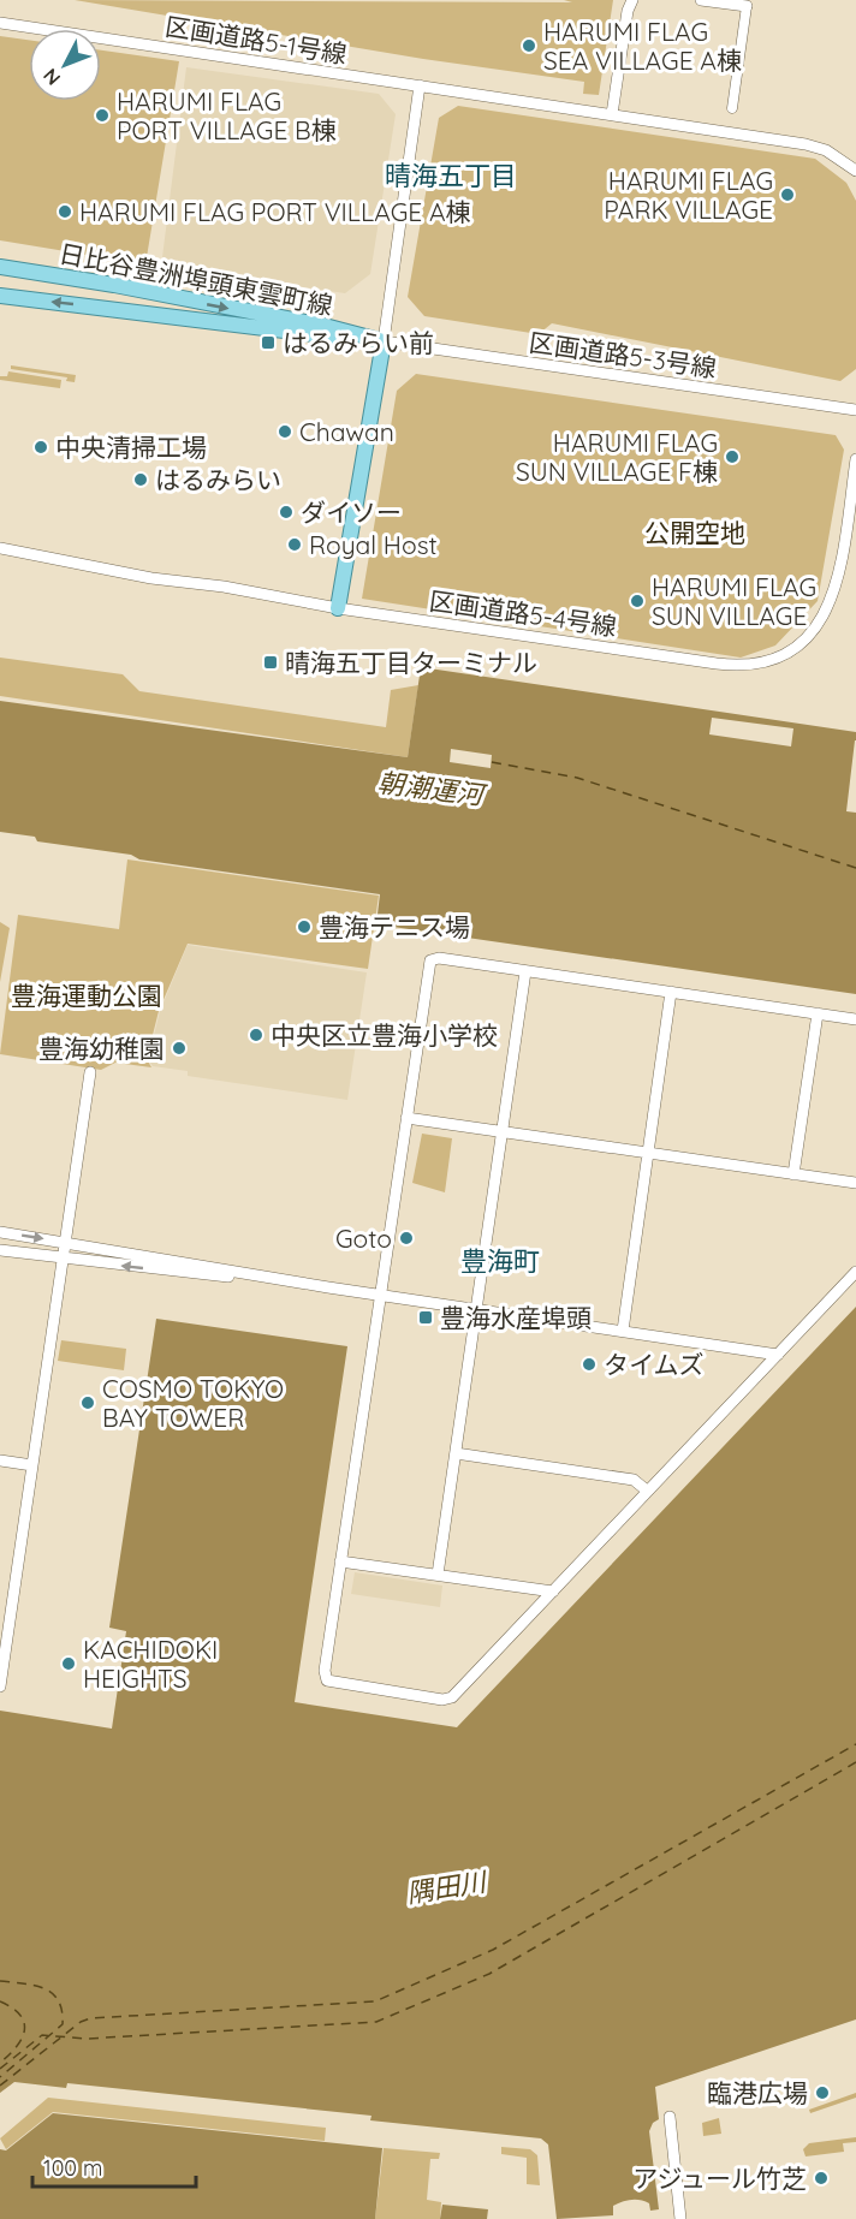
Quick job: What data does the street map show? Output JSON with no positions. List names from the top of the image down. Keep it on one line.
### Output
{"streets":{"main road":["日比谷豊洲埠頭東雲町線"],"street":["区画道路5-1号線","区画道路5-3号線","区画道路5-4号線"]},"crossings":[["日比谷豊洲埠頭東雲町線","区画道路5-3号線"]],"districts":["晴海五丁目","豊海町"],"water":["朝潮運河","隅田川"],"parks":["公開空地","豊海運動公園"],"places":{"other":["HARUMI FLAG SEA VILLAGE A棟","HARUMI FLAG PORT VILLAGE B棟","HARUMI FLAG PARK VILLAGE","HARUMI FLAG PORT VILLAGE A棟","Chawan","中央清掃工場","HARUMI FLAG SUN VILLAGE F棟","はるみらい","ダイソー","Royal Host","HARUMI FLAG SUN VILLAGE","豊海テニス場","中央区立豊海小学校","豊海幼稚園","Goto","タイムズ","COSMO TOKYO BAY TOWER","KACHIDOKI HEIGHTS","臨港広場","アジュール竹芝"],"transit":["はるみらい前","晴海五丁目ターミナル","豊海水産埠頭"]},"scale_bar":"100 m","north":"bottom left"}
